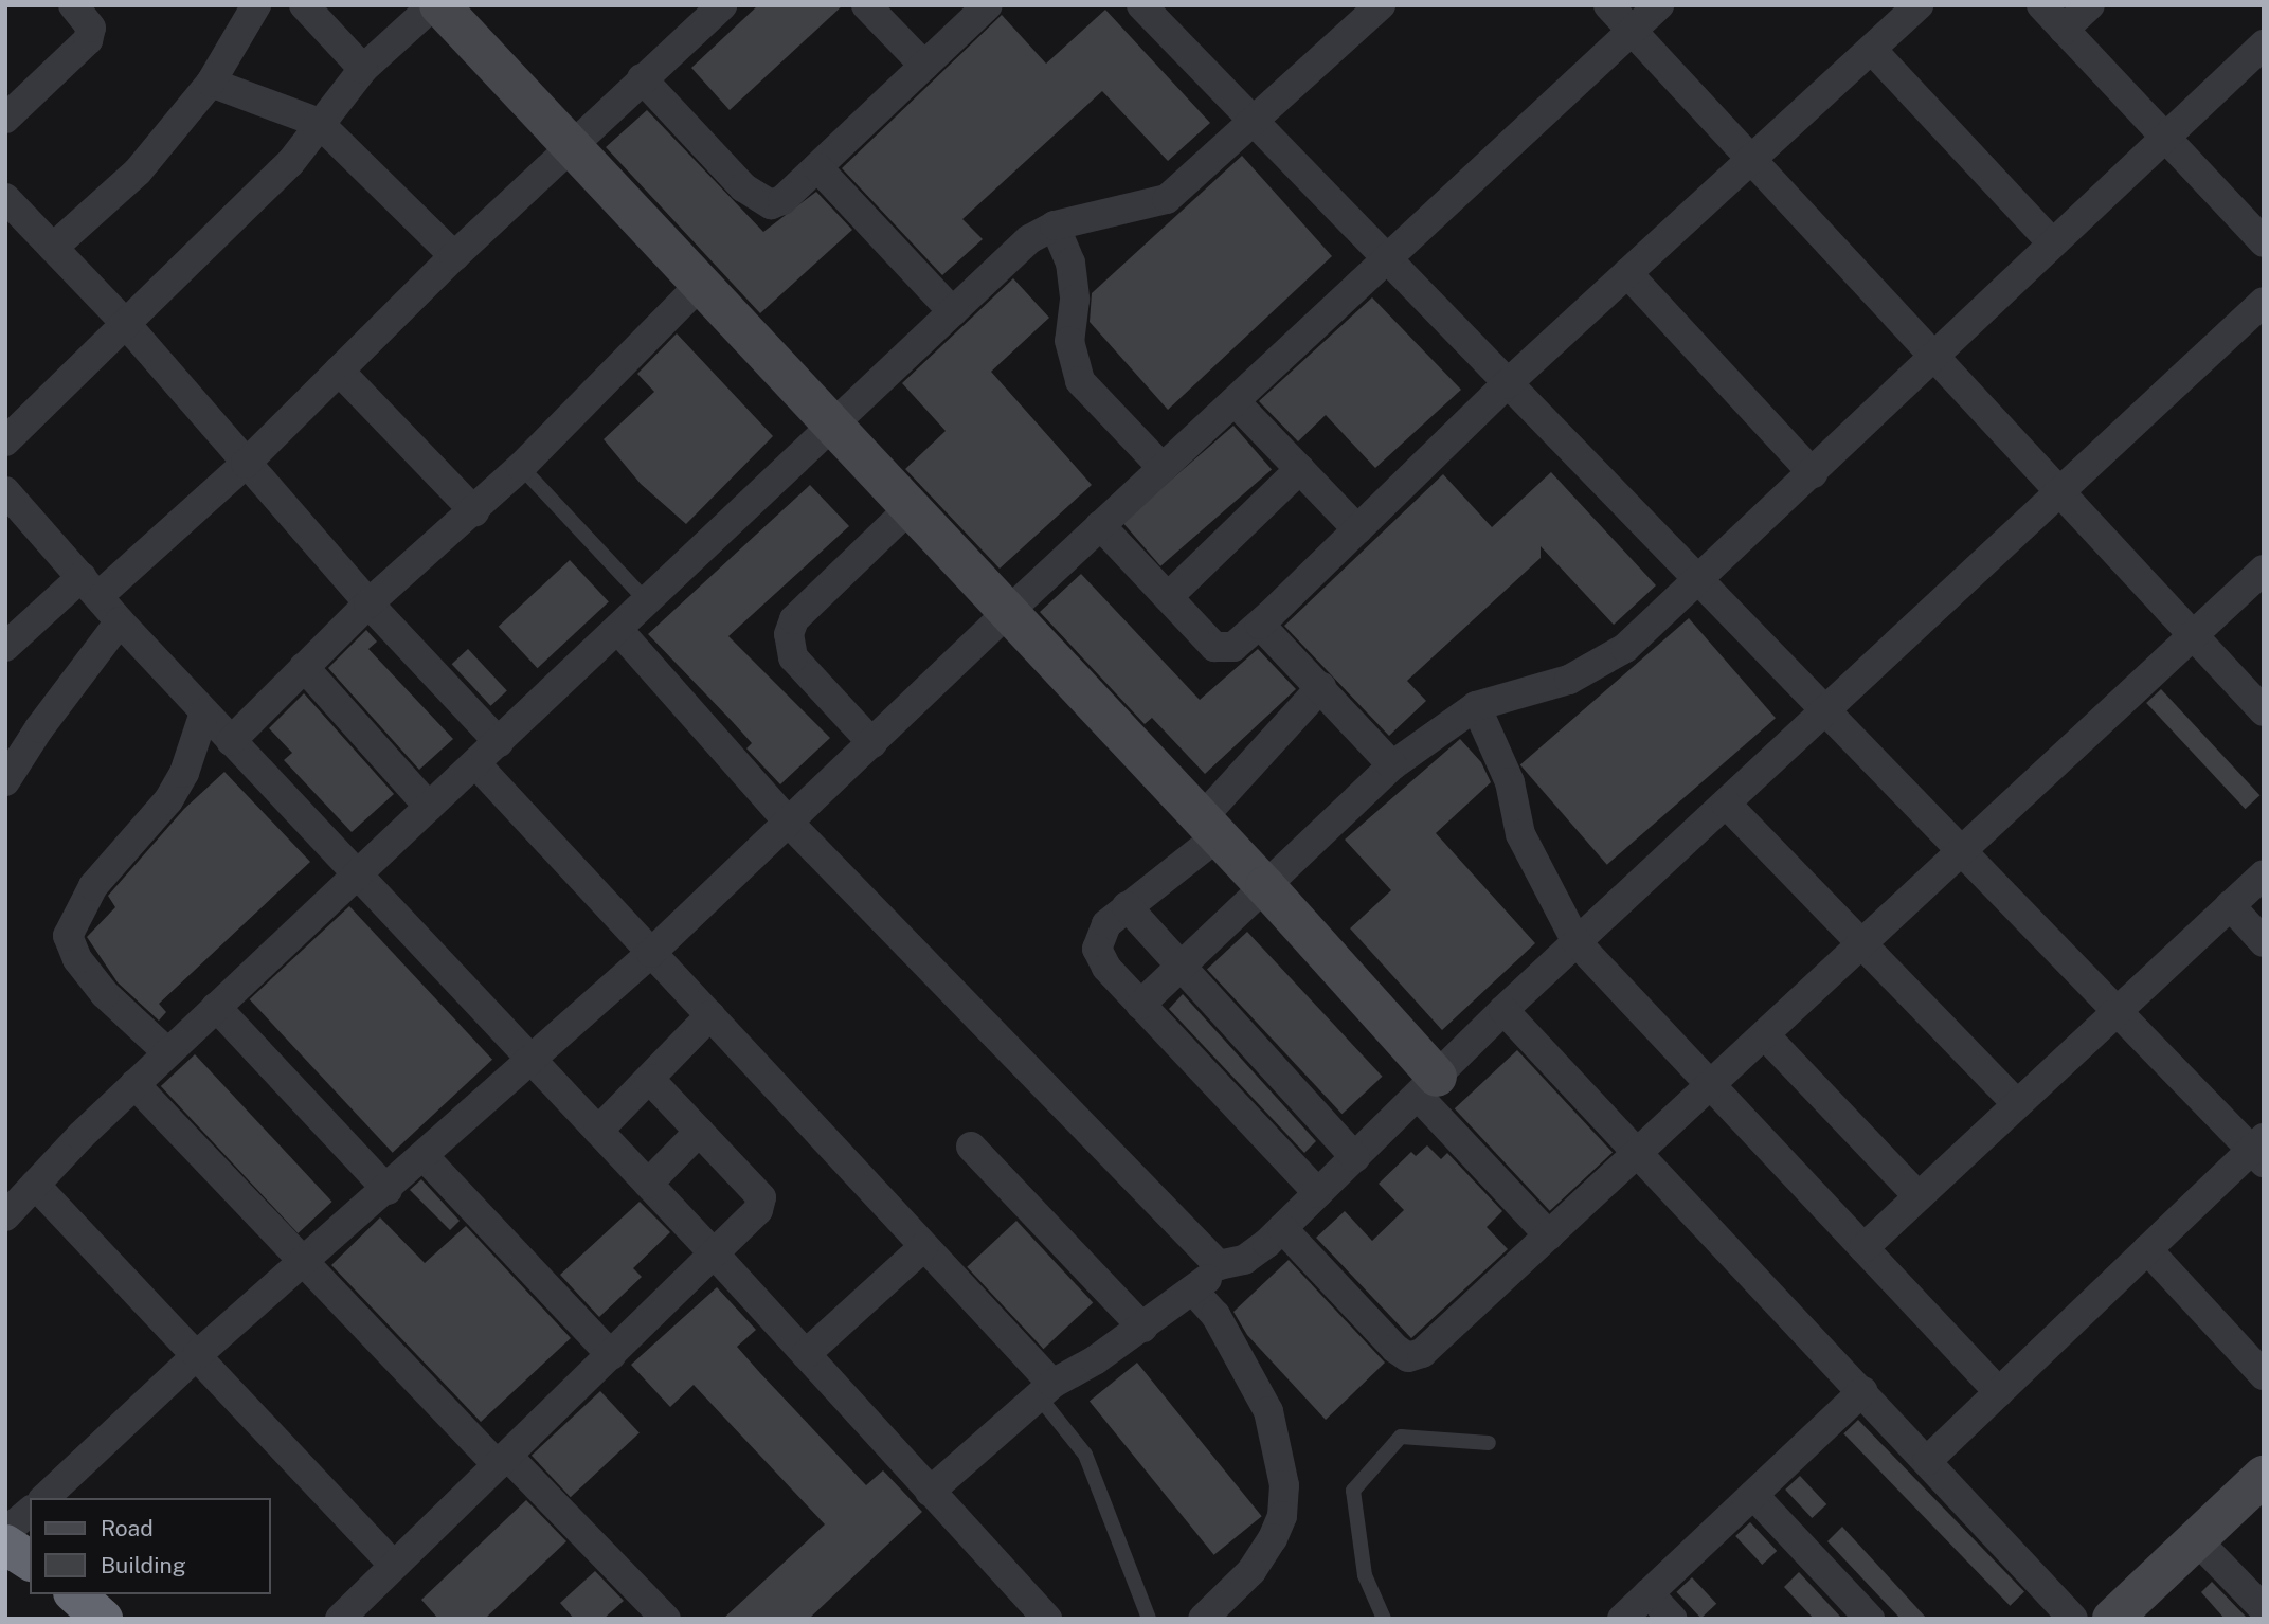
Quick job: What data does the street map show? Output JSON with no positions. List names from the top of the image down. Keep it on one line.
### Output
{"legend":["Road","Building"]}
